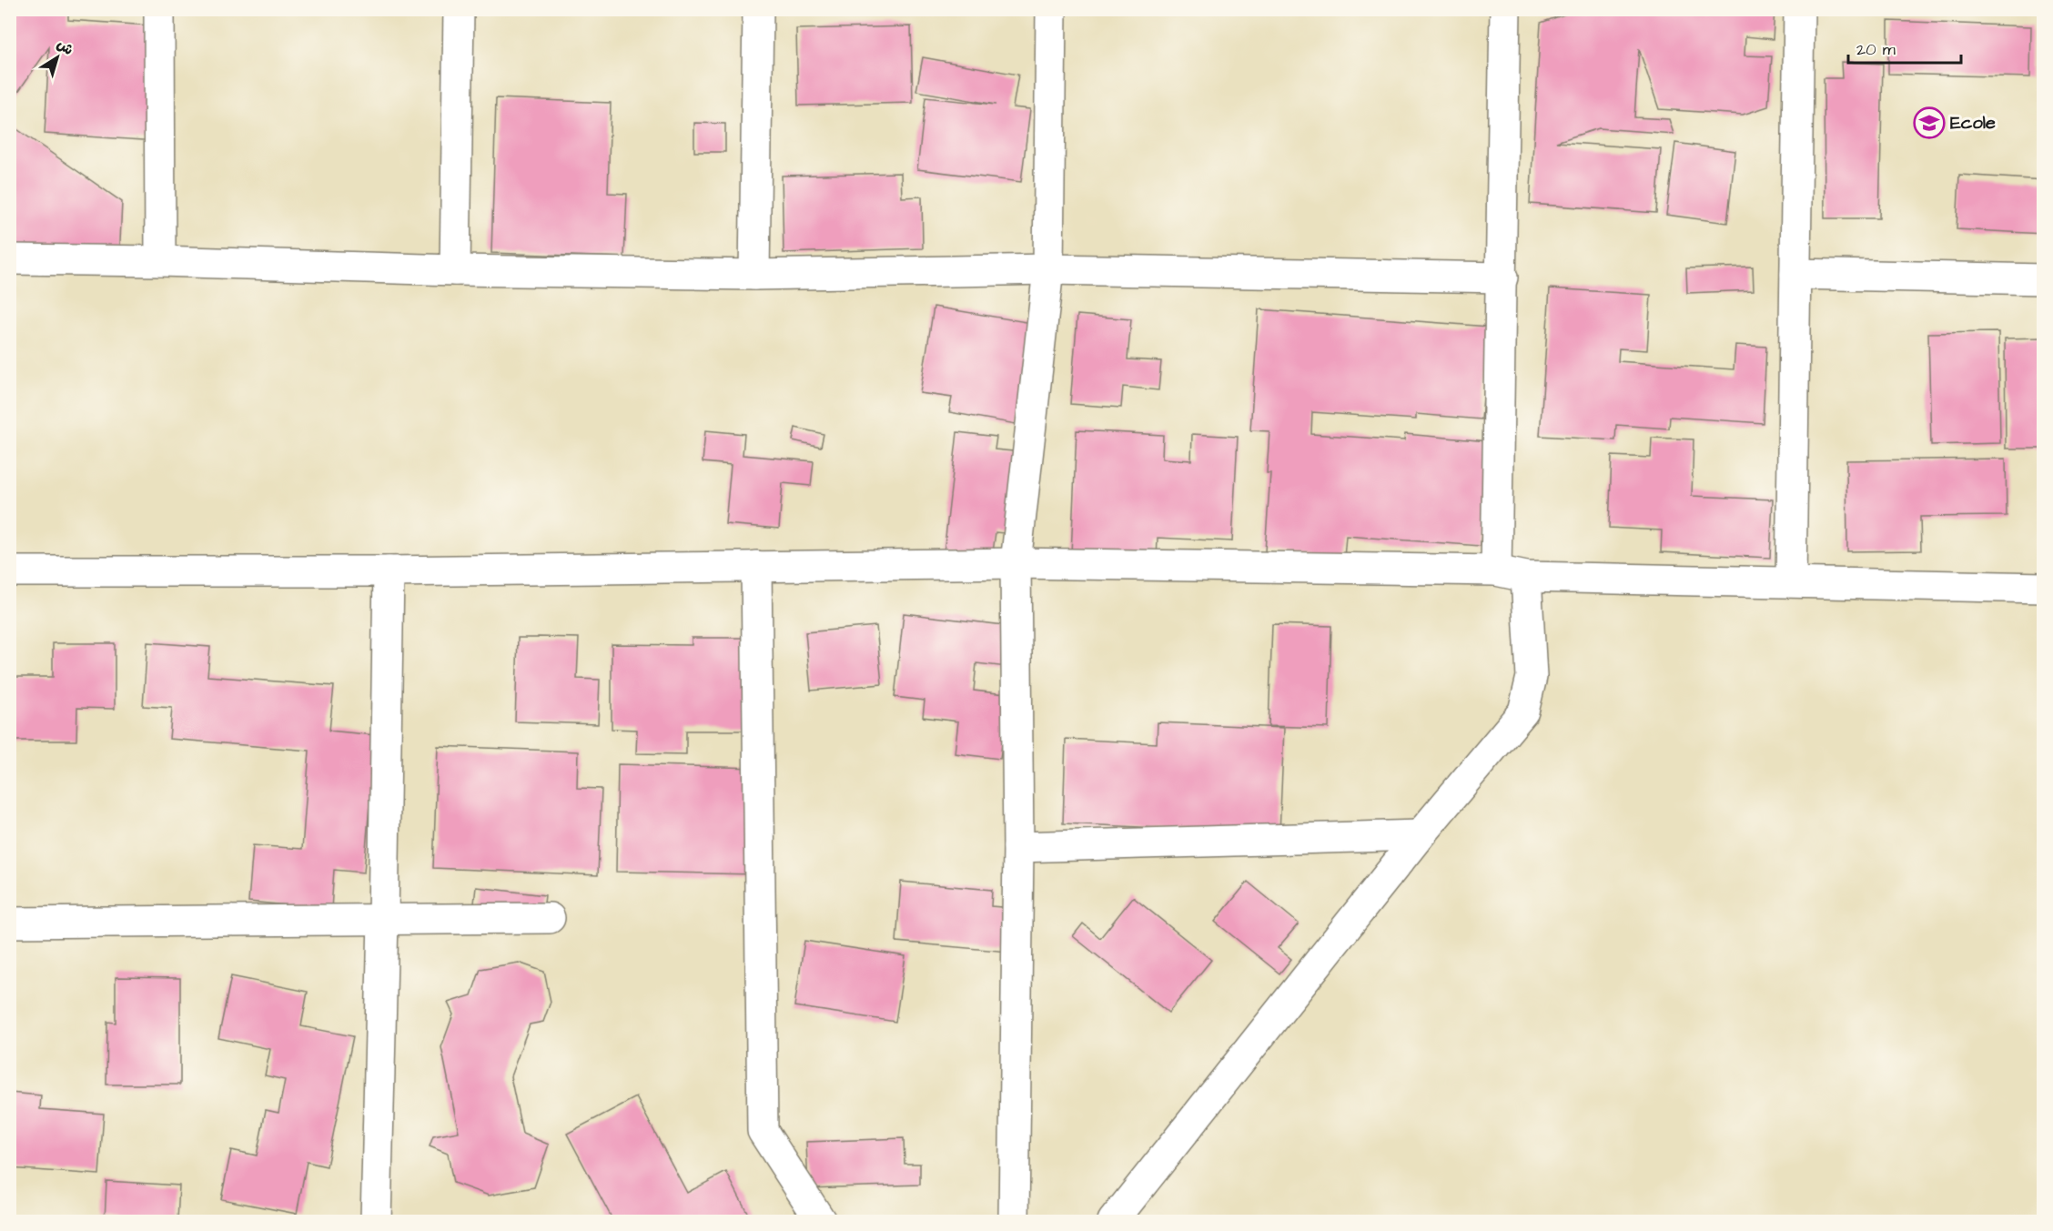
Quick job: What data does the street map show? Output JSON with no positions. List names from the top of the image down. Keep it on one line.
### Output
{"places":{"school or university":["Ecole"]},"scale_bar":"20 m","north":"top right"}
